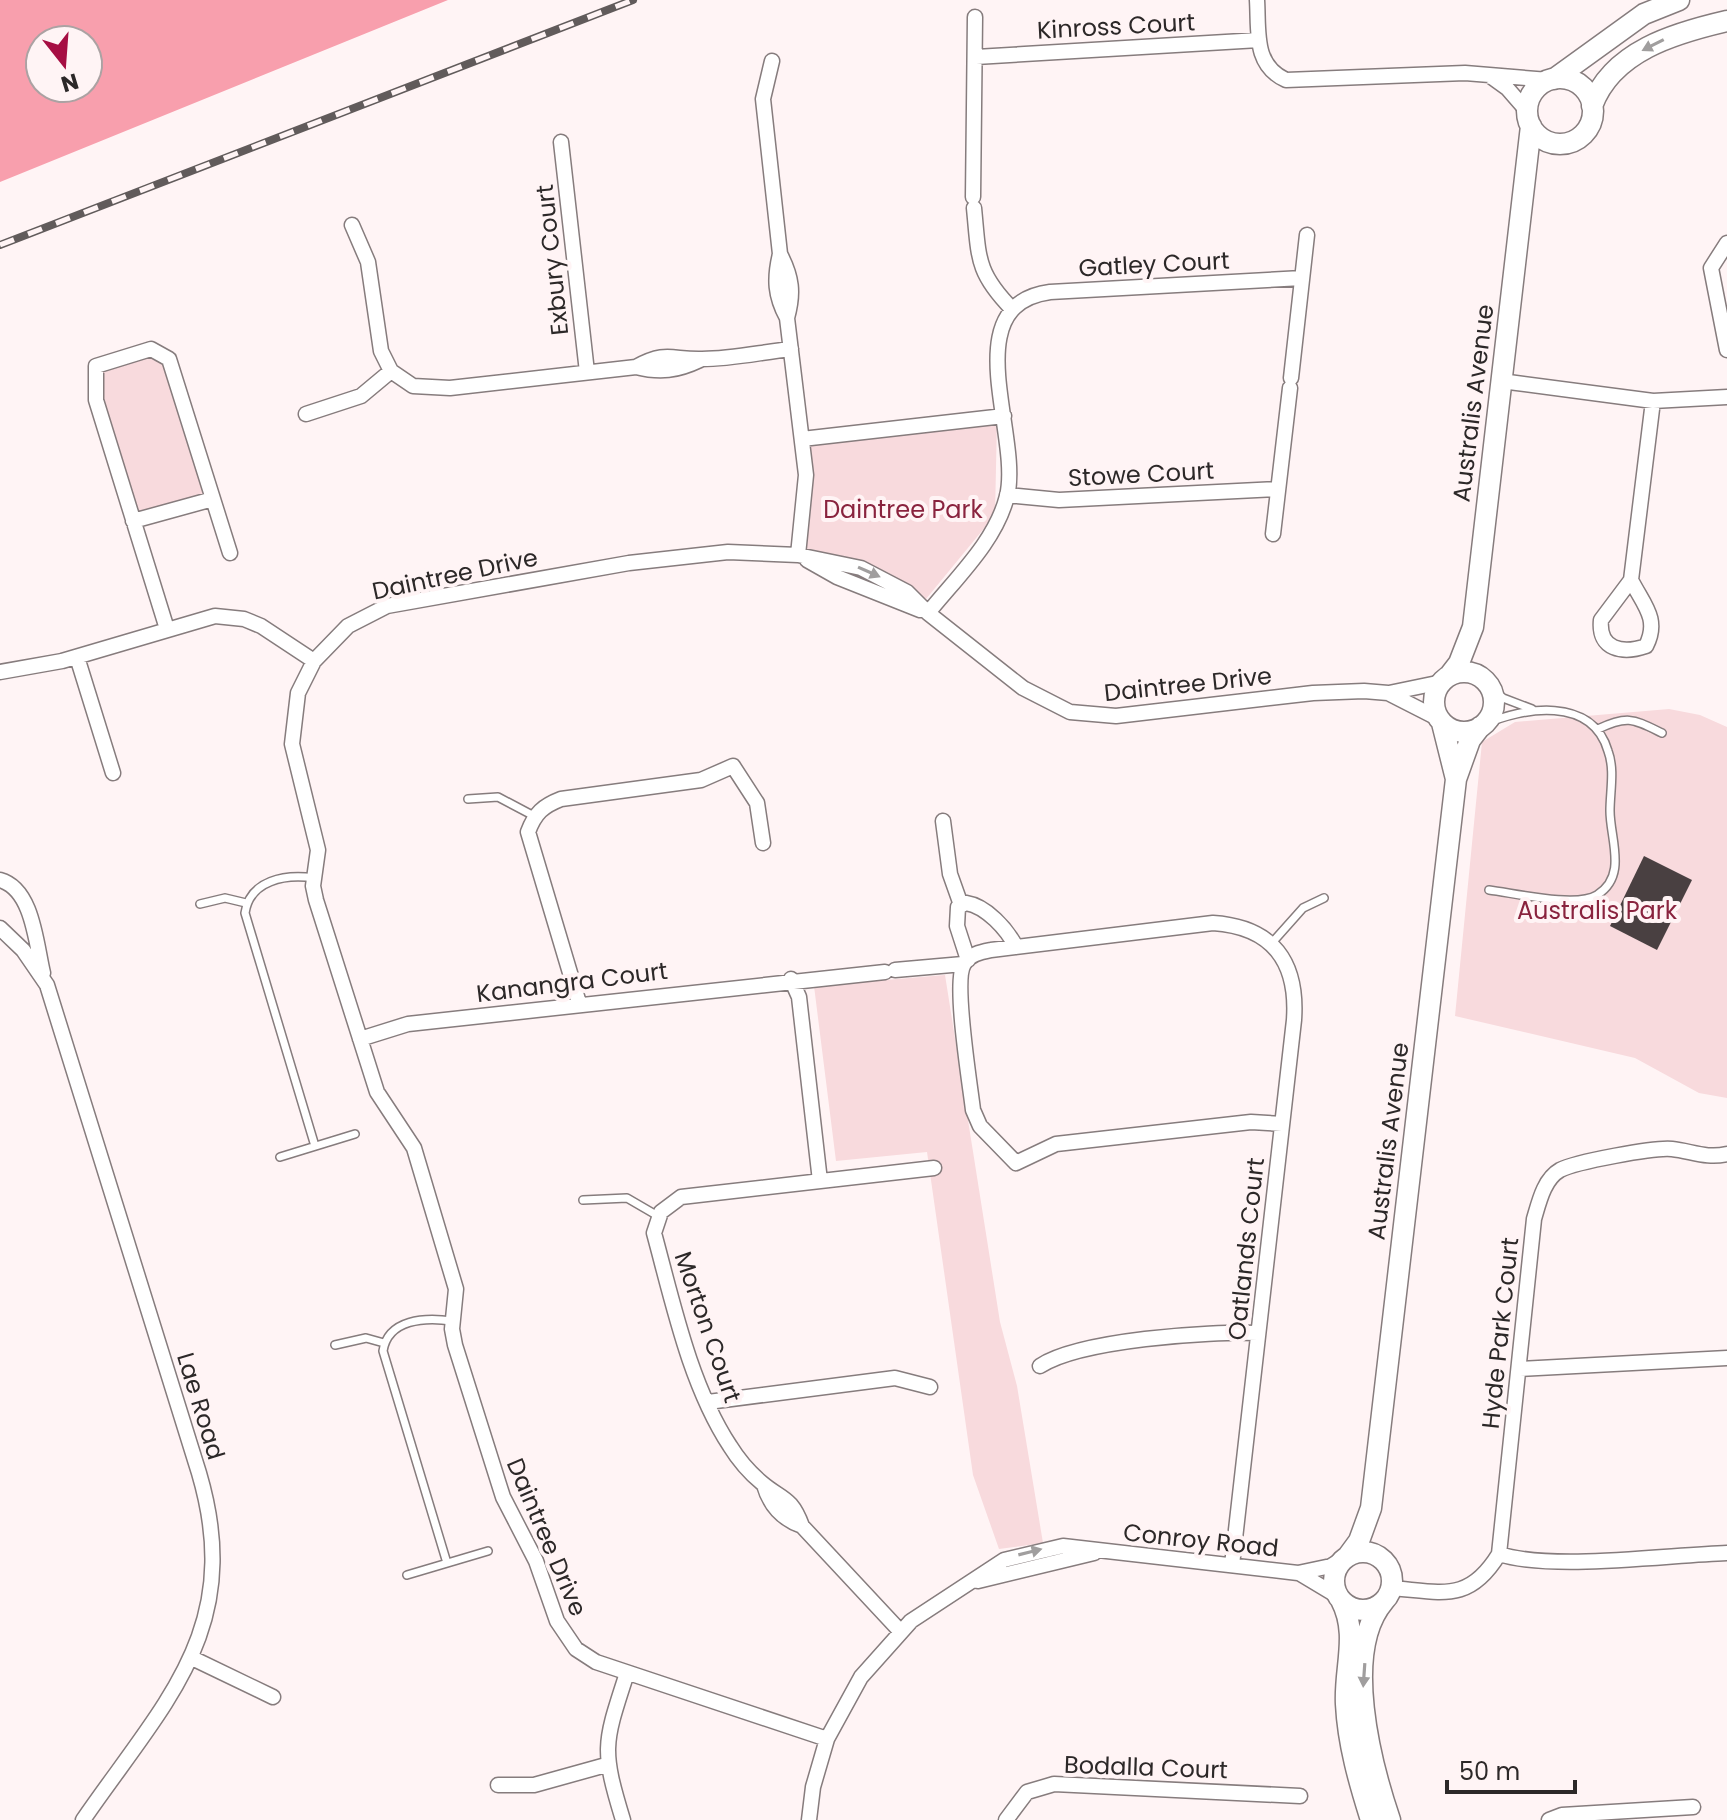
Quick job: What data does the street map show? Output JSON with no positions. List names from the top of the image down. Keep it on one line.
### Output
{"streets":{"street":["Kinross Court","Exbury Court","Gatley Court","Australis Avenue","Stowe Court","Daintree Drive","Kanangra Court","Oatlands Court","Morton Court","Hyde Park Court","Lae Road","Conroy Road","Bodalla Court"]},"crossings":[["Australis Avenue","Daintree Drive"],["Australis Avenue","Conroy Road"],["Daintree Drive","Kanangra Court"],["Daintree Drive","Conroy Road"],["Oatlands Court","Conroy Road"],["Morton Court","Conroy Road"]],"parks":["Daintree Park","Australis Park"],"scale_bar":"50 m","north":"bottom"}
